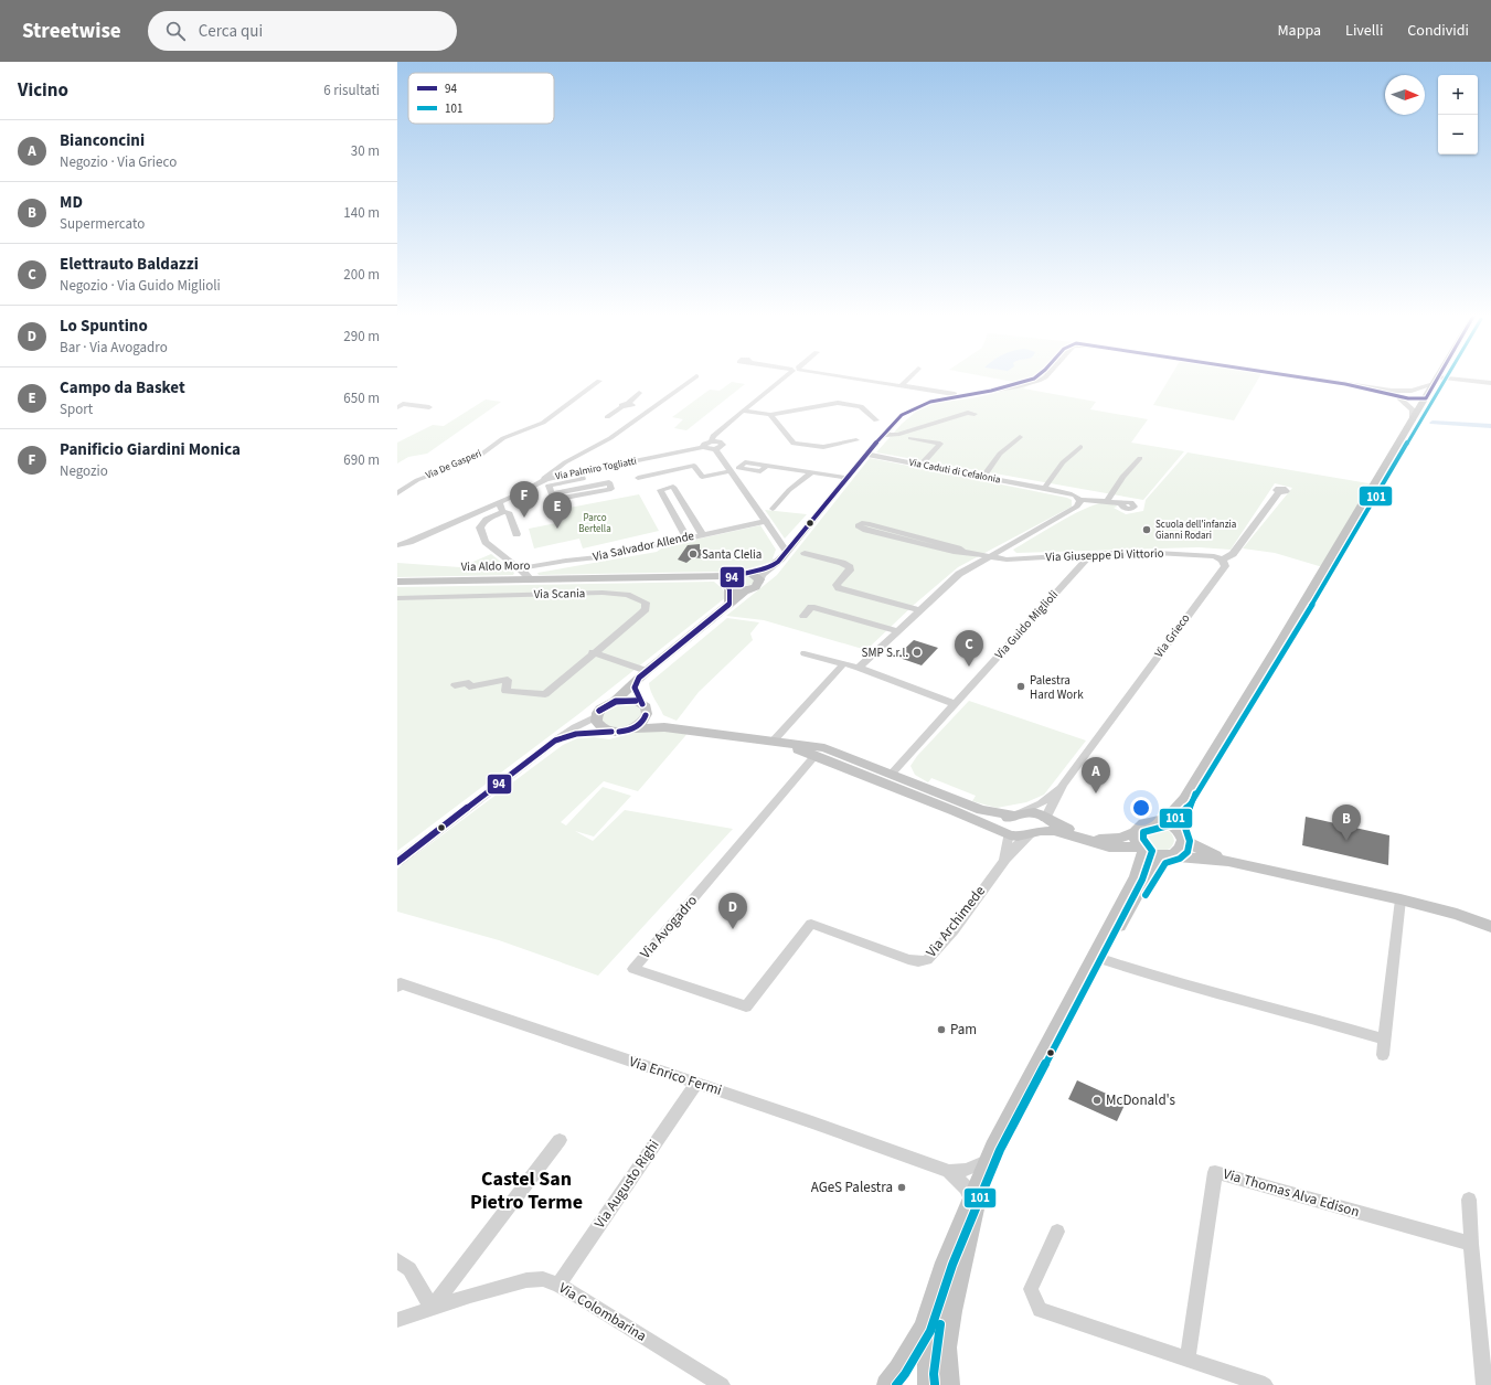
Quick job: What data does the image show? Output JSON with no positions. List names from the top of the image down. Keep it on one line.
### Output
{"streets":{"main road":["Via Aldo Moro"],"street":["Via De Gasperi","Via Palmiro Togliatti","Via Caduti di Cefalonia","Via Salvador Allende","Via Giuseppe Di Vittorio","Via Scania","Via Guido Miglioli","Via Grieco","Via Archimede","Via Avogadro","Via Enrico Fermi","Via Augusto Righi","Via Thomas Alva Edison","Via Colombarina"]},"crossings":[["Via Salvador Allende","Via Aldo Moro"],["Via Giuseppe Di Vittorio","Via Guido Miglioli"],["Via Giuseppe Di Vittorio","Via Grieco"],["Via Archimede","Via Avogadro"],["Via Enrico Fermi","Via Augusto Righi"],["Via Augusto Righi","Via Colombarina"]],"districts":["Castel San Pietro Terme"],"parks":["Parco Bertella"],"places":["Scuola dell'infanzia Gianni Rodari","Santa Clelia","SMP S.r.l.","Palestra Hard Work","Pam","McDonald's","AGeS Palestra"],"lines":["transit line 94","transit line 101"],"legend":["94","101"],"north":"right","page":{"header":"Streetwise","search":"Cerca qui","nav":["Mappa","Livelli","Condividi"],"heading":["Vicino","6 risultati"],"map_buttons":["+","−"],"list":[{"mark":"A","name":"Bianconcini","note":"Negozio · Via Grieco","value":"30 m"},{"mark":"B","name":"MD","note":"Supermercato","value":"140 m"},{"mark":"C","name":"Elettrauto Baldazzi","note":"Negozio · Via Guido Miglioli","value":"200 m"},{"mark":"D","name":"Lo Spuntino","note":"Bar · Via Avogadro","value":"290 m"},{"mark":"E","name":"Campo da Basket","note":"Sport","value":"650 m"},{"mark":"F","name":"Panificio Giardini Monica","note":"Negozio","value":"690 m"}],"pins":["F","E","C","A","B","D"]}}
